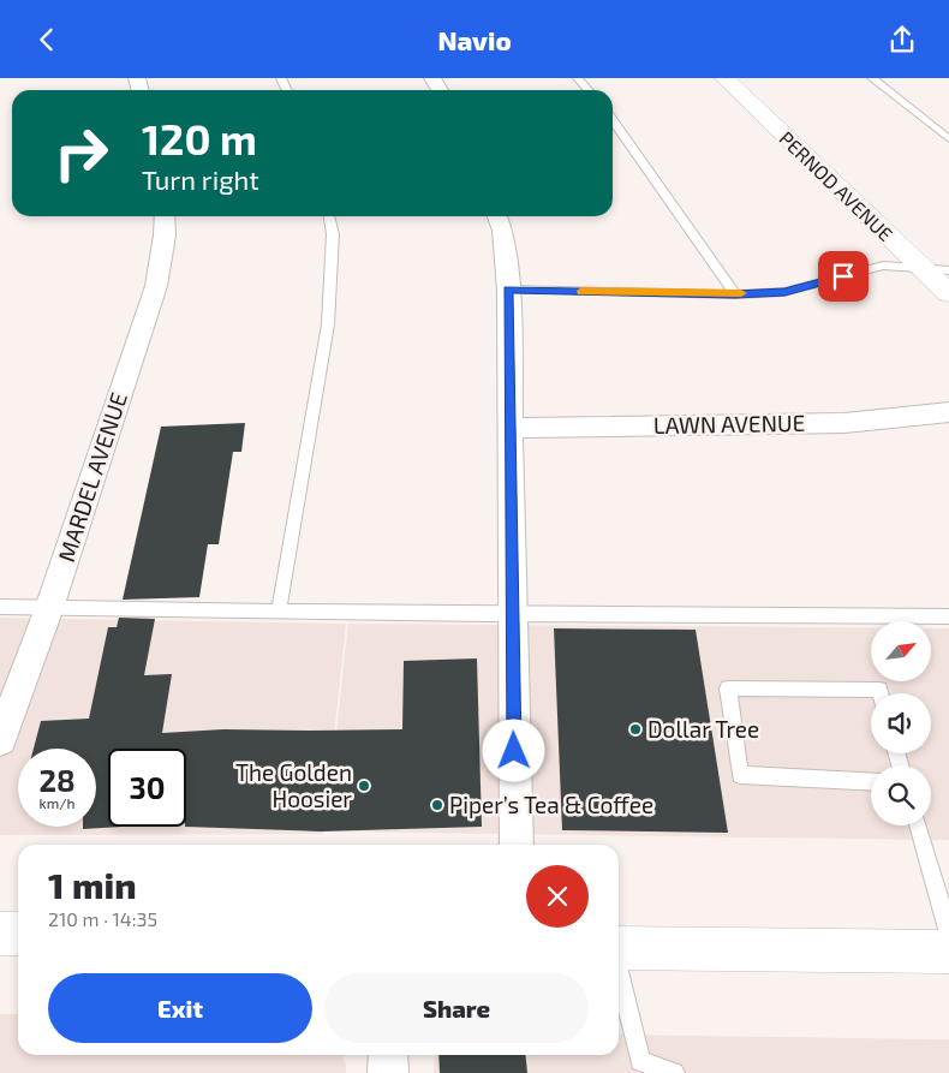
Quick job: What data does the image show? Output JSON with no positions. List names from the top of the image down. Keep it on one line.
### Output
{"streets":{"street":["PERNOD AVENUE","LAWN AVENUE","MARDEL AVENUE"]},"places":["Dollar Tree","The Golden Hoosier","Piper’s Tea & Coffee"],"north":"top right","page":{"header":"Navio","turn":["120 m","Turn right"],"speed":"28 km/h","limit":"30","heading":["1 min","210 m · 14:35"],"buttons":["Exit","Share"]}}
